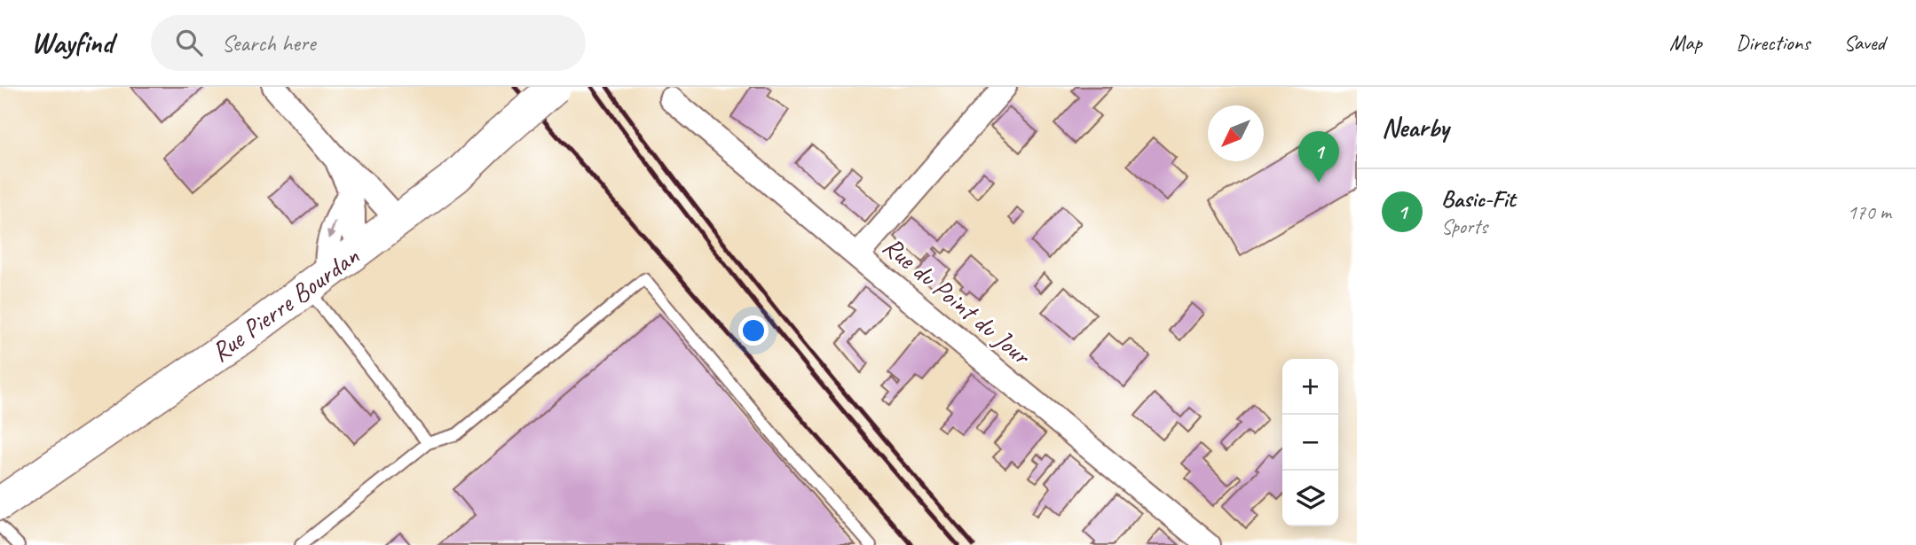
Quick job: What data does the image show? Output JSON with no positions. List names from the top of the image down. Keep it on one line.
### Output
{"streets":{"street":["Rue du Point du Jour","Rue Pierre Bourdan"]},"north":"bottom left","page":{"header":"Wayfind","search":"Search here","nav":["Map","Directions","Saved"],"heading":"Nearby","pins":"1","list":[{"mark":"1","name":"Basic-Fit","note":"Sports","value":"170 m"}],"map_buttons":["+","−"]}}
